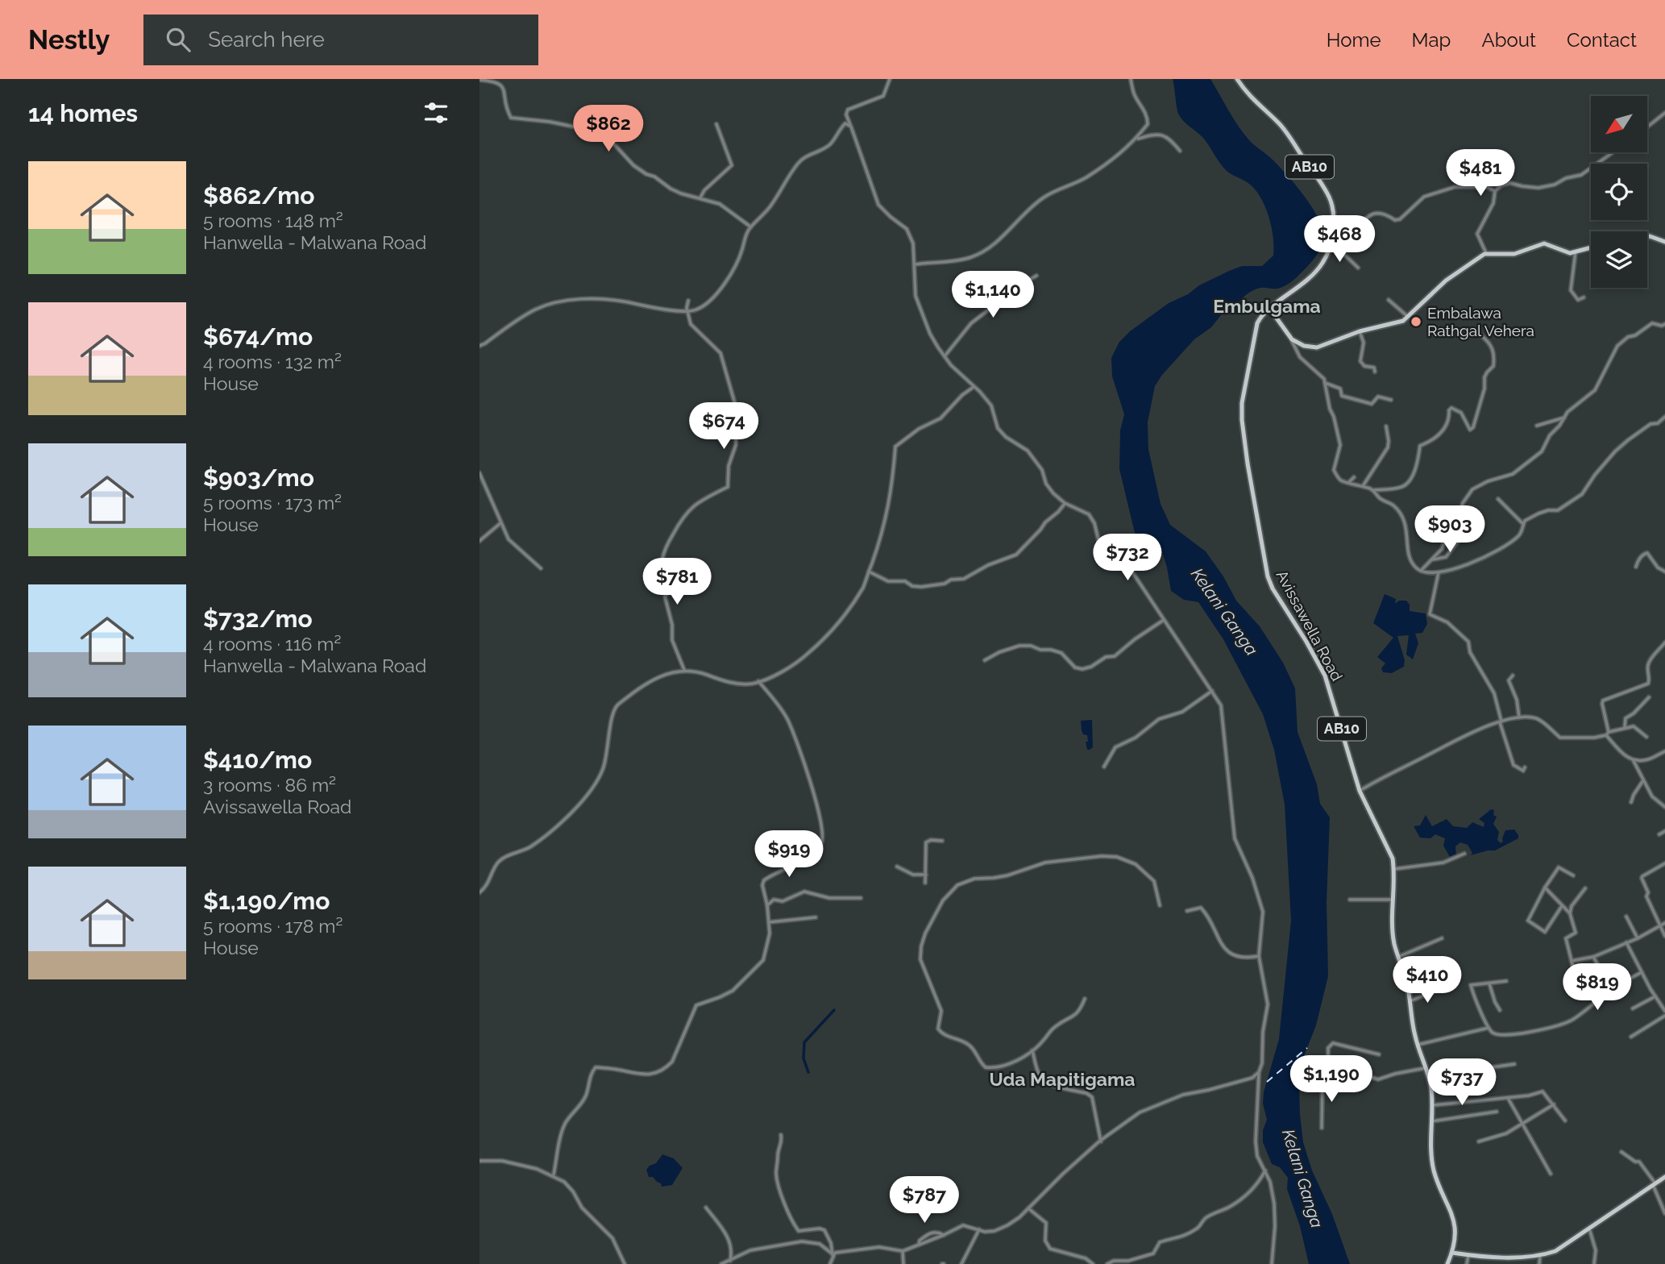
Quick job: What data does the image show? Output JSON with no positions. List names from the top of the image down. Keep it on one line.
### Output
{"streets":{"main road":["AB10","Avissawella Road"]},"districts":["Embulgama","Uda Mapitigama"],"water":["Kelani Ganga"],"places":["Embalawa Rathgal Vehera"],"north":"bottom left","page":{"header":"Nestly","search":"Search here","nav":["Home","Map","About","Contact"],"heading":"14 homes","price":["$862","$481","$468","$1,140","$674","$903","$732","$781","$919","$410","$819","$1,190","$737","$787"],"list":[{"name":"$862/mo","note":"5 rooms · 148 m² · Hanwella - Malwana Road"},{"name":"$674/mo","note":"4 rooms · 132 m² · House"},{"name":"$903/mo","note":"5 rooms · 173 m² · House"},{"name":"$732/mo","note":"4 rooms · 116 m² · Hanwella - Malwana Road"},{"name":"$410/mo","note":"3 rooms · 86 m² · Avissawella Road"},{"name":"$1,190/mo","note":"5 rooms · 178 m² · House"}]}}
